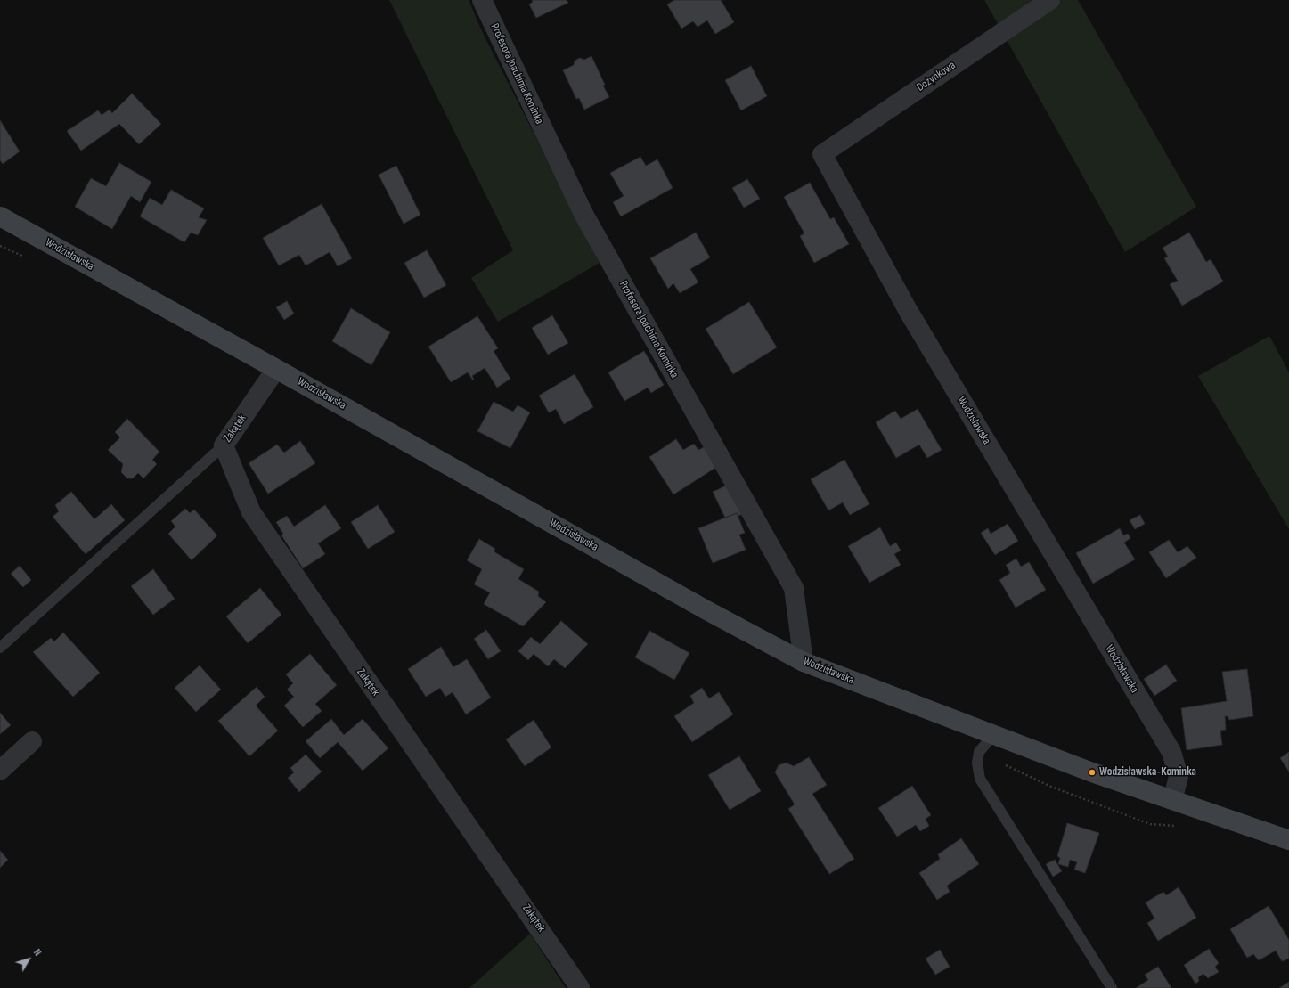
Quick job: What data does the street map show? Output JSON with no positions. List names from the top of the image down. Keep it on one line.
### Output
{"streets":{"main road":["Wodzisławska"],"street":["Profesora Joachima Kominka","Dożynkowa","Zakątek"]},"crossings":[["Profesora Joachima Kominka","Wodzisławska"],["Dożynkowa","Wodzisławska"],["Wodzisławska","Zakątek"]],"places":["Wodzisławska-Kominka"],"north":"top right"}
